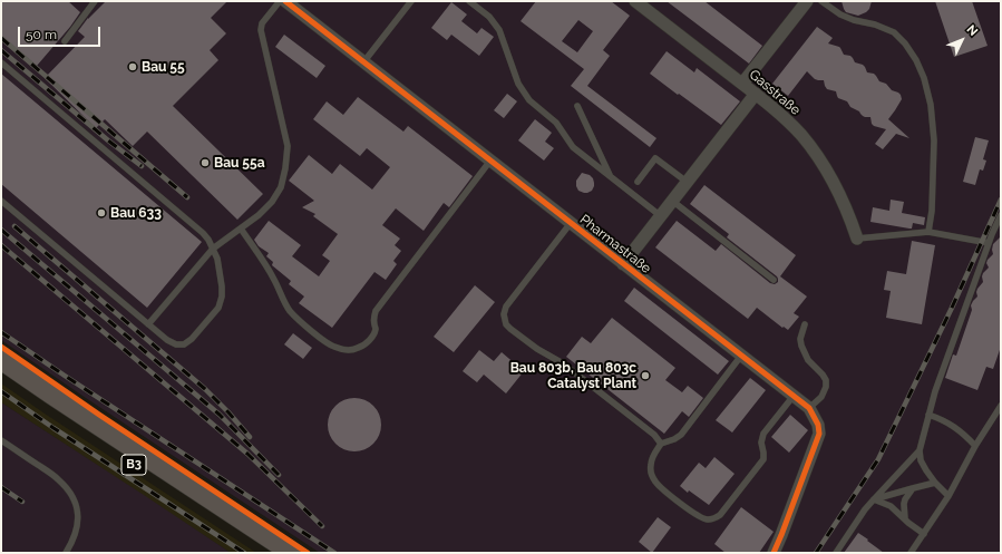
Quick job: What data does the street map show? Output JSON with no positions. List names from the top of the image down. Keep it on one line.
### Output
{"streets":{"main road":["B3"],"street":["Gasstraße","Pharmastraße"]},"places":["Bau 55","Bau 55a","Bau 633","Bau 803b, Bau 803c Catalyst Plant"],"scale_bar":"50 m","north":"top right"}
